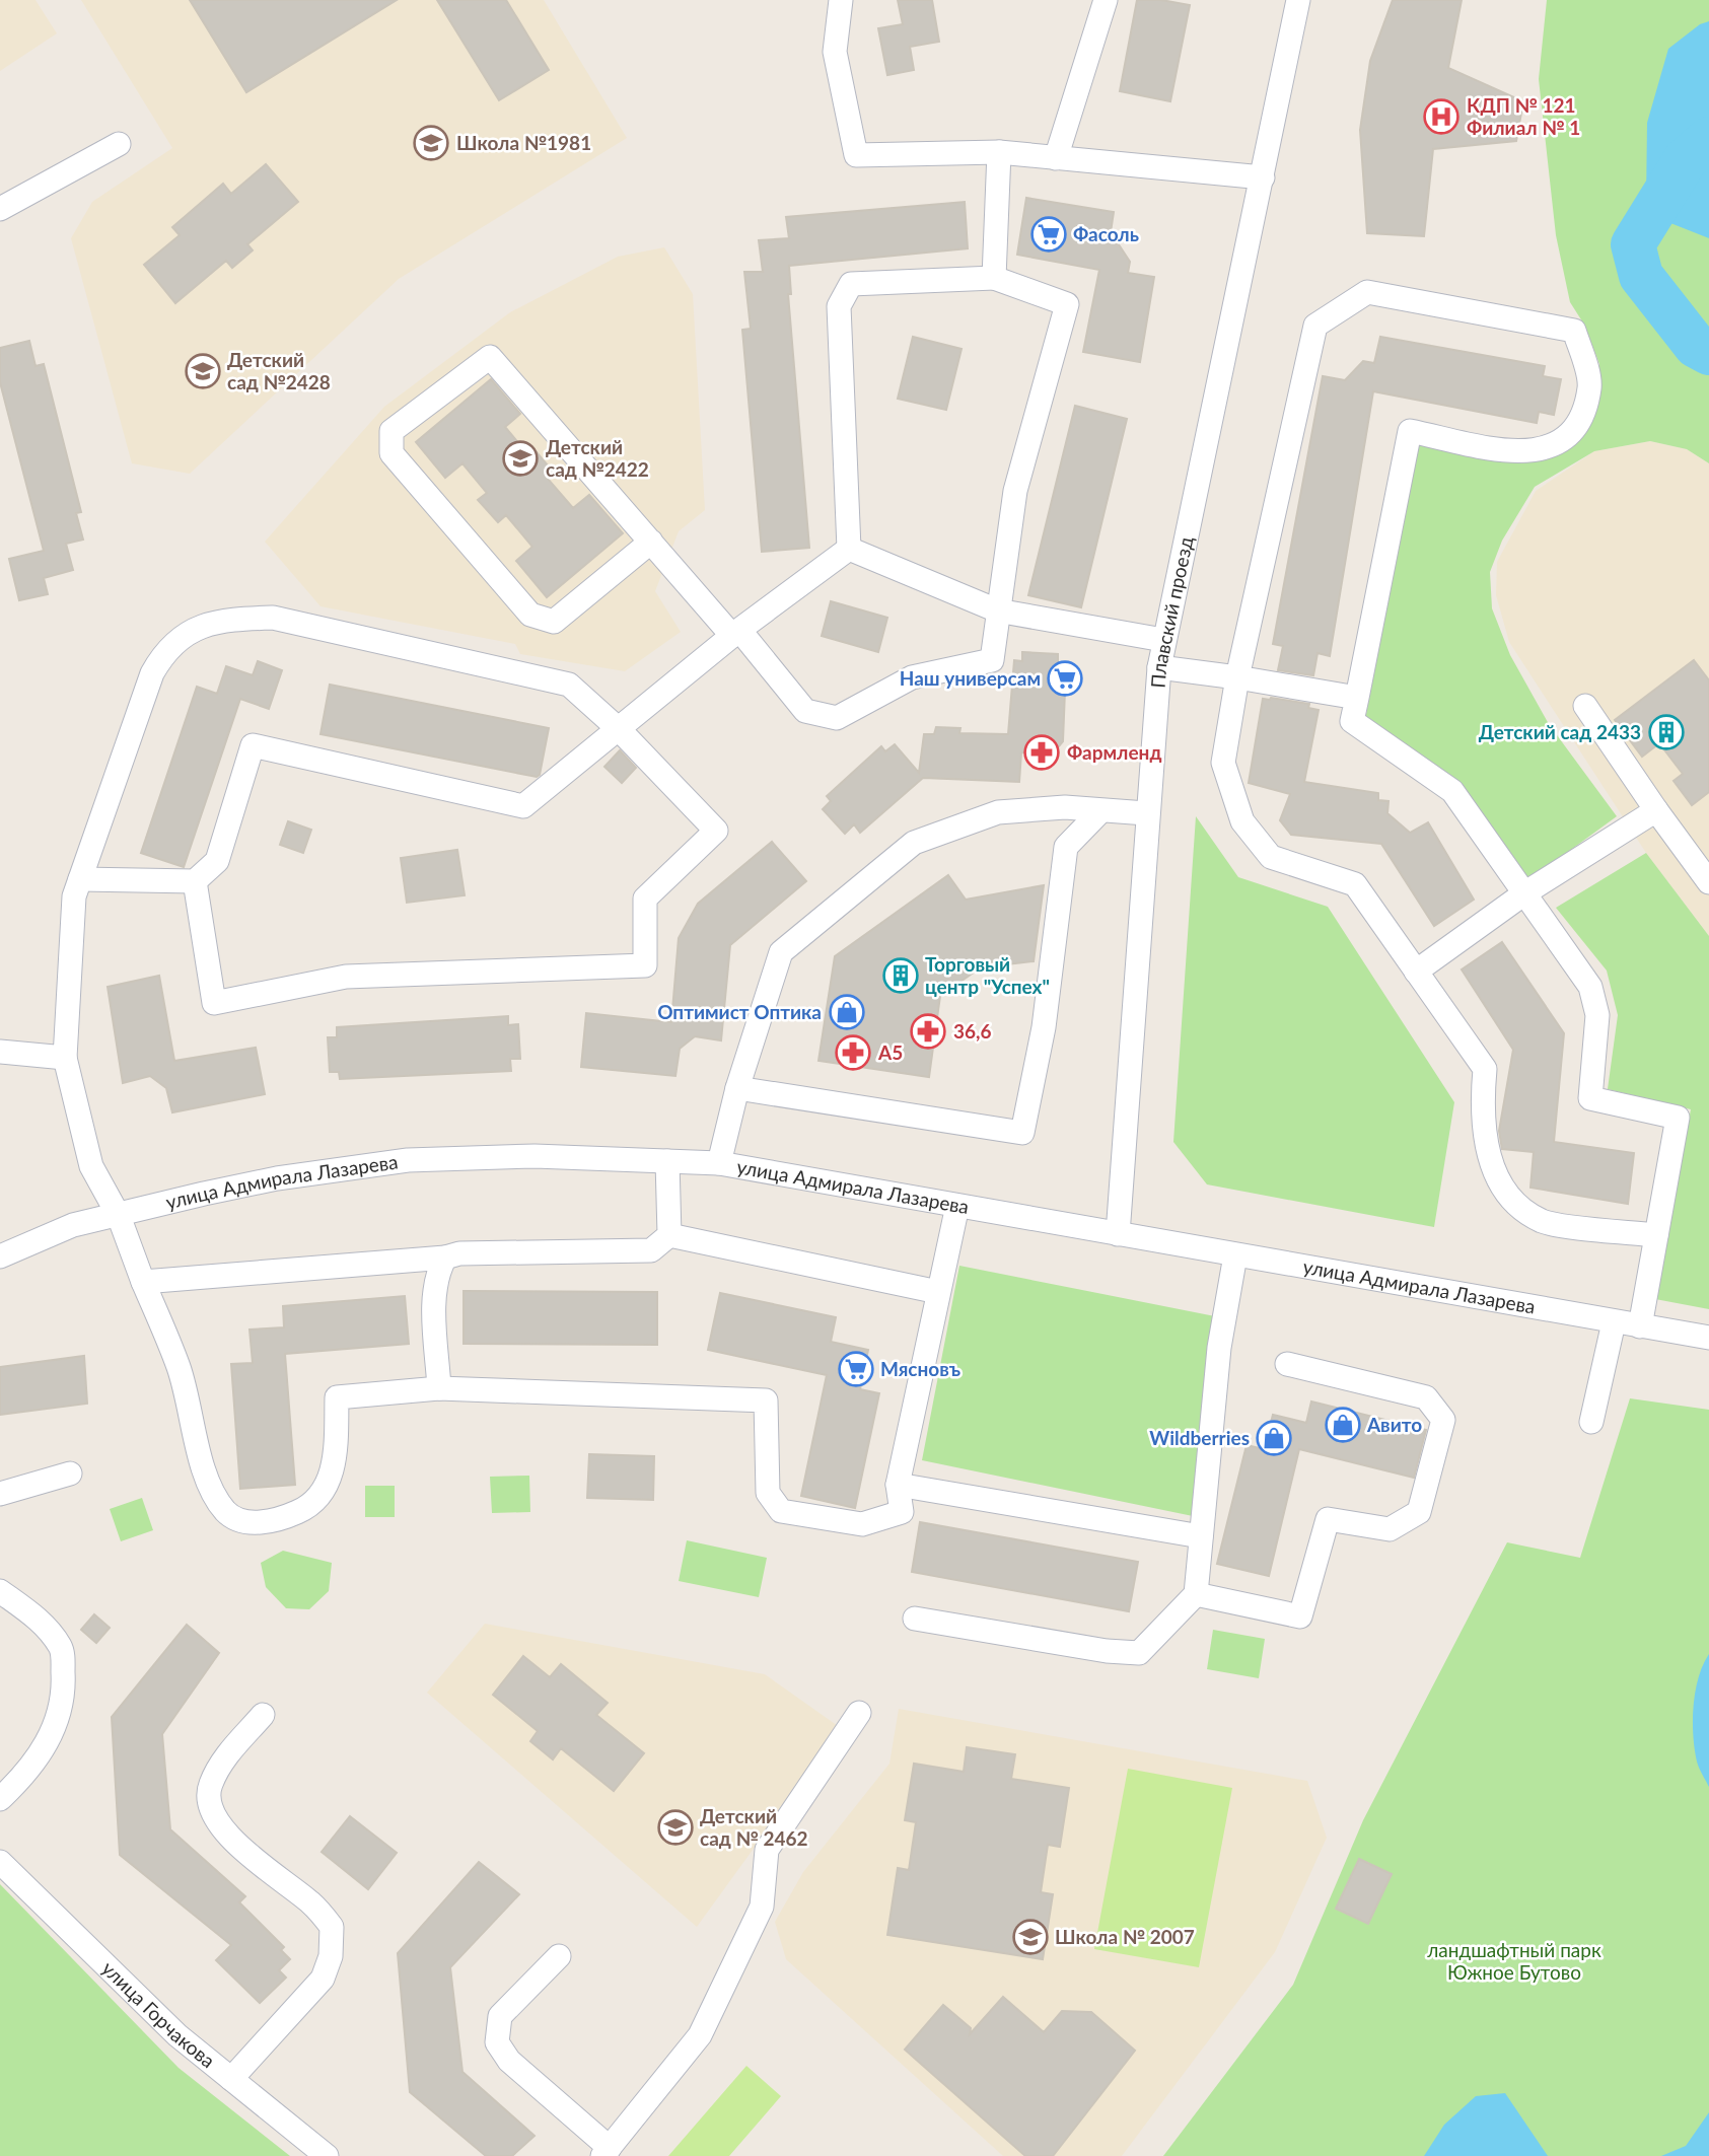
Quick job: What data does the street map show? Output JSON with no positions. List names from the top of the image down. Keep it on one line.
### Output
{"streets":{"street":["Плавский проезд","улица Адмирала Лазарева","улица Горчакова"]},"crossings":[["Плавский проезд","улица Адмирала Лазарева"]],"parks":["ландшафтный парк Южное Бутово"],"places":{"hospital":["КДП № 121 Филиал № 1"],"school or university":["Школа №1981","Детский сад №2428","Детский сад №2422","Детский сад № 2462","Школа № 2007"],"supermarket":["Фасоль","Наш универсам","Мясновъ"],"building":["Детский сад 2433","Торговый центр \"Успех\""],"pharmacy":["Фармленд","36,6","А5"],"shop":["Оптимист Оптика","Авито","Wildberries"]}}
